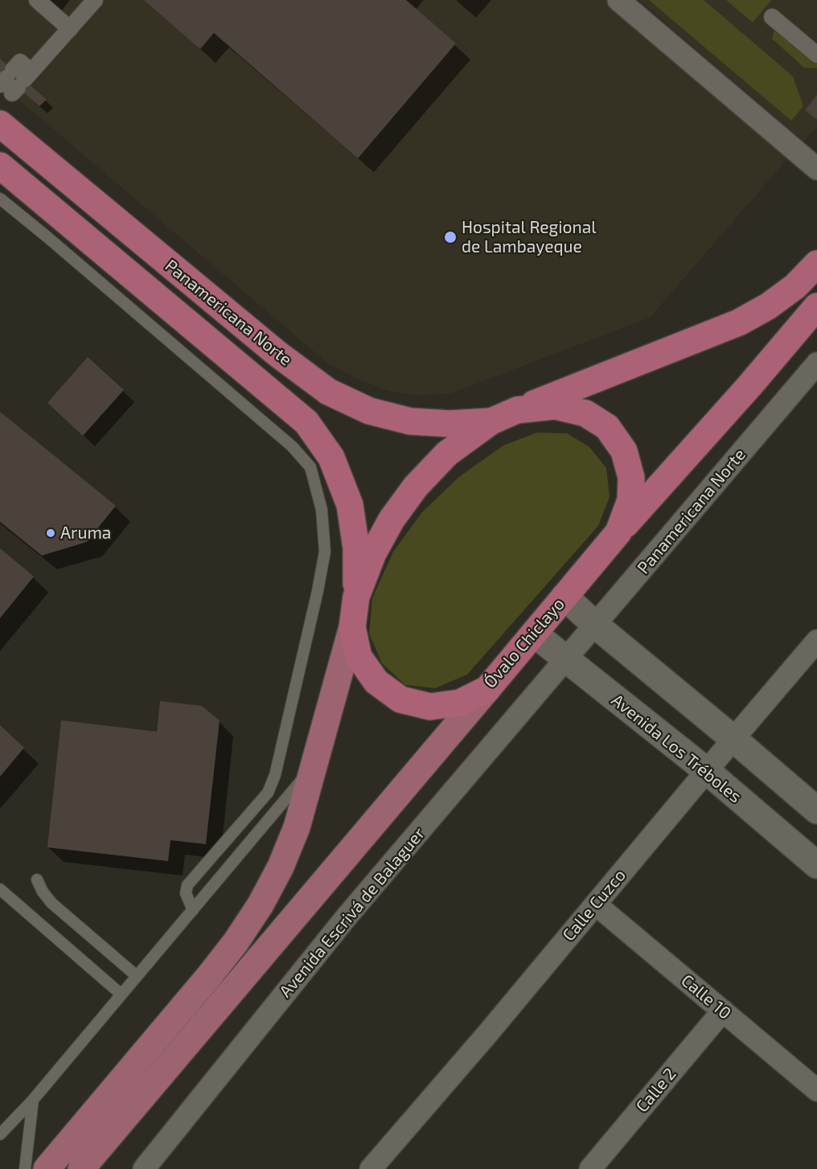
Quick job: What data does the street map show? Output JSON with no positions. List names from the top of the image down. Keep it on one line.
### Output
{"streets":{"highway":["Panamericana Norte","Óvalo Chiclayo"],"main road":["Avenida Los Tréboles"],"street":["Calle Cuzco","Avenida Escrivá de Balaguer","Calle 10","Calle 2"]},"crossings":[["Panamericana Norte","Óvalo Chiclayo"],["Panamericana Norte","Avenida Los Tréboles"],["Panamericana Norte","Avenida Escrivá de Balaguer"],["Óvalo Chiclayo","Avenida Los Tréboles"],["Avenida Los Tréboles","Calle Cuzco"],["Avenida Los Tréboles","Avenida Escrivá de Balaguer"],["Calle Cuzco","Calle 10"],["Calle 10","Calle 2"]],"places":["Hospital Regional de Lambayeque","Aruma"]}
